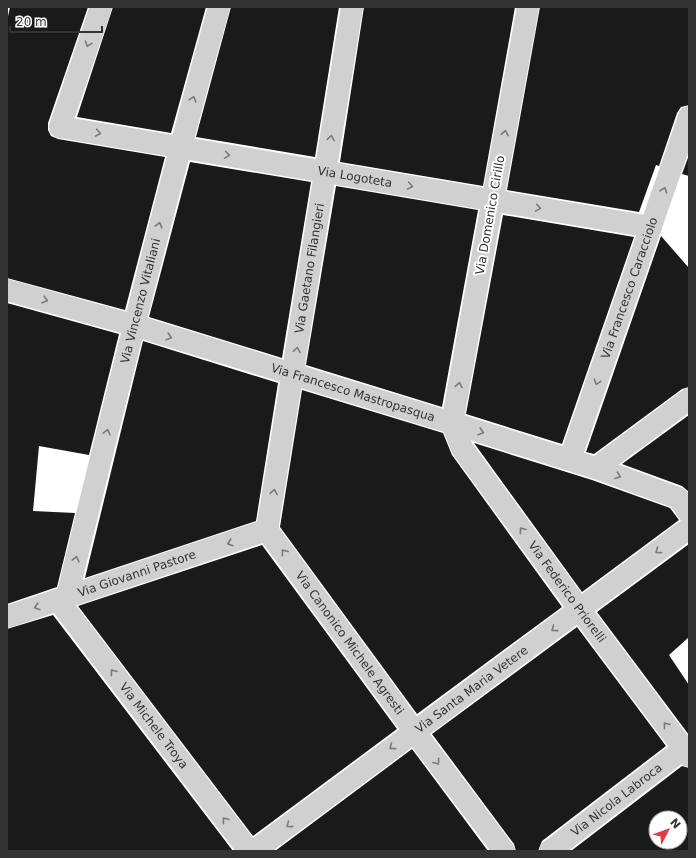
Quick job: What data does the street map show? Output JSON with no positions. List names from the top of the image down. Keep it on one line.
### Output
{"streets":{"street":["Via Logoteta","Via Domenico Cirillo","Via Gaetano Filangieri","Via Francesco Caracciolo","Via Vincenzo Vitaliani","Via Francesco Mastropasqua","Via Giovanni Pastore","Via Federico Priorelli","Via Canonico Michele Agresti","Via Santa Maria Vetere","Via Michele Troya","Via Nicola Labroca"]},"crossings":[["Via Logoteta","Via Domenico Cirillo"],["Via Logoteta","Via Gaetano Filangieri"],["Via Logoteta","Via Francesco Caracciolo"],["Via Logoteta","Via Vincenzo Vitaliani"],["Via Domenico Cirillo","Via Francesco Mastropasqua"],["Via Domenico Cirillo","Via Federico Priorelli"],["Via Gaetano Filangieri","Via Francesco Mastropasqua"],["Via Gaetano Filangieri","Via Giovanni Pastore"],["Via Gaetano Filangieri","Via Canonico Michele Agresti"],["Via Francesco Caracciolo","Via Francesco Mastropasqua"],["Via Vincenzo Vitaliani","Via Francesco Mastropasqua"],["Via Vincenzo Vitaliani","Via Giovanni Pastore"],["Via Vincenzo Vitaliani","Via Michele Troya"],["Via Francesco Mastropasqua","Via Federico Priorelli"],["Via Giovanni Pastore","Via Canonico Michele Agresti"],["Via Giovanni Pastore","Via Michele Troya"],["Via Federico Priorelli","Via Santa Maria Vetere"],["Via Federico Priorelli","Via Nicola Labroca"],["Via Canonico Michele Agresti","Via Santa Maria Vetere"]],"one_way":["Via Logoteta","Via Domenico Cirillo","Via Gaetano Filangieri","Via Vincenzo Vitaliani","Via Francesco Mastropasqua","Via Giovanni Pastore","Via Federico Priorelli","Via Santa Maria Vetere","Via Michele Troya"],"scale_bar":"20 m","north":"top right"}
